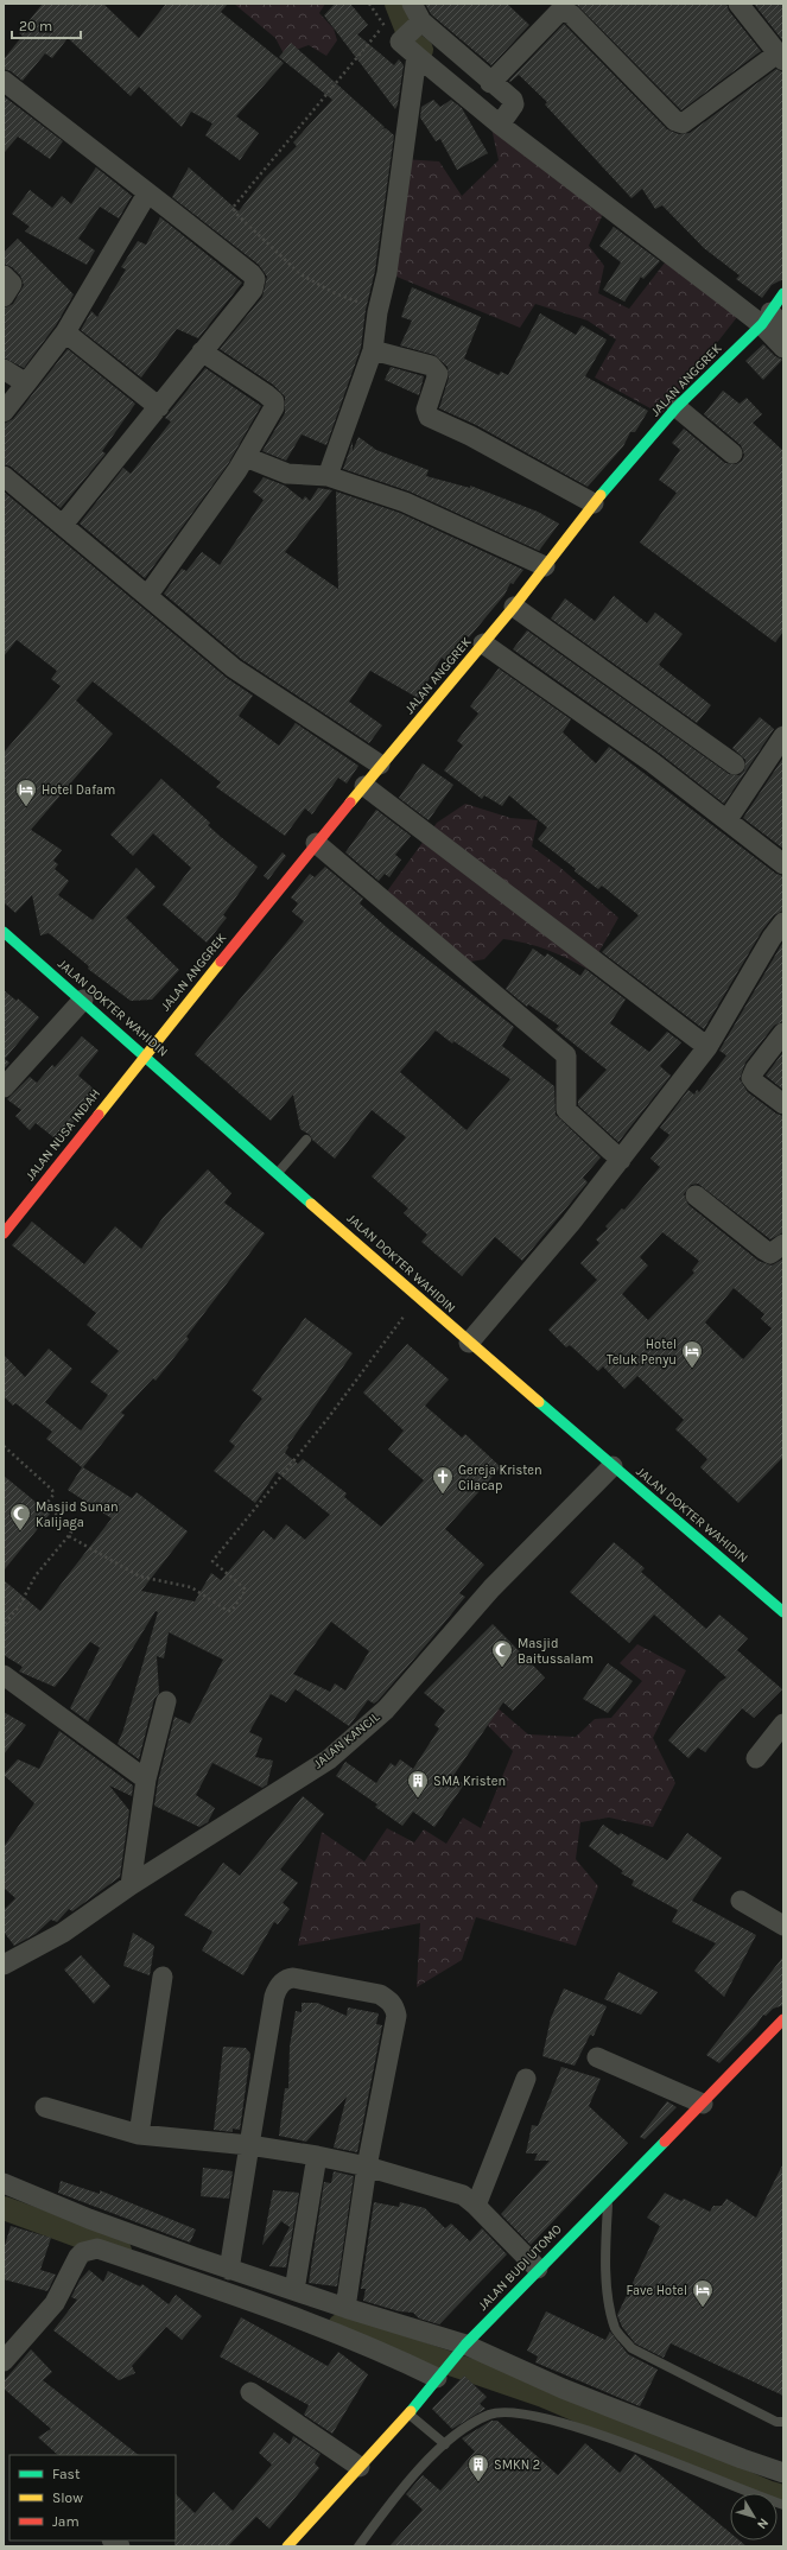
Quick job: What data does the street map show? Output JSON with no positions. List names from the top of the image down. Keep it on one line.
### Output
{"streets":{"street":["JALAN ANGGREK","JALAN DOKTER WAHIDIN","JALAN NUSA INDAH","JALAN KANCIL","JALAN BUDI UTOMO"]},"crossings":[["JALAN ANGGREK","JALAN DOKTER WAHIDIN"],["JALAN ANGGREK","JALAN NUSA INDAH"],["JALAN DOKTER WAHIDIN","JALAN NUSA INDAH"],["JALAN DOKTER WAHIDIN","JALAN KANCIL"]],"places":{"hotel":["Hotel Dafam","Hotel Teluk Penyu","Fave Hotel"],"church":["Gereja Kristen Cilacap"],"mosque":["Masjid Sunan Kalijaga","Masjid Baitussalam"],"building":["SMA Kristen","SMKN 2"]},"legend":["Fast","Slow","Jam"],"scale_bar":"20 m","north":"bottom right"}
